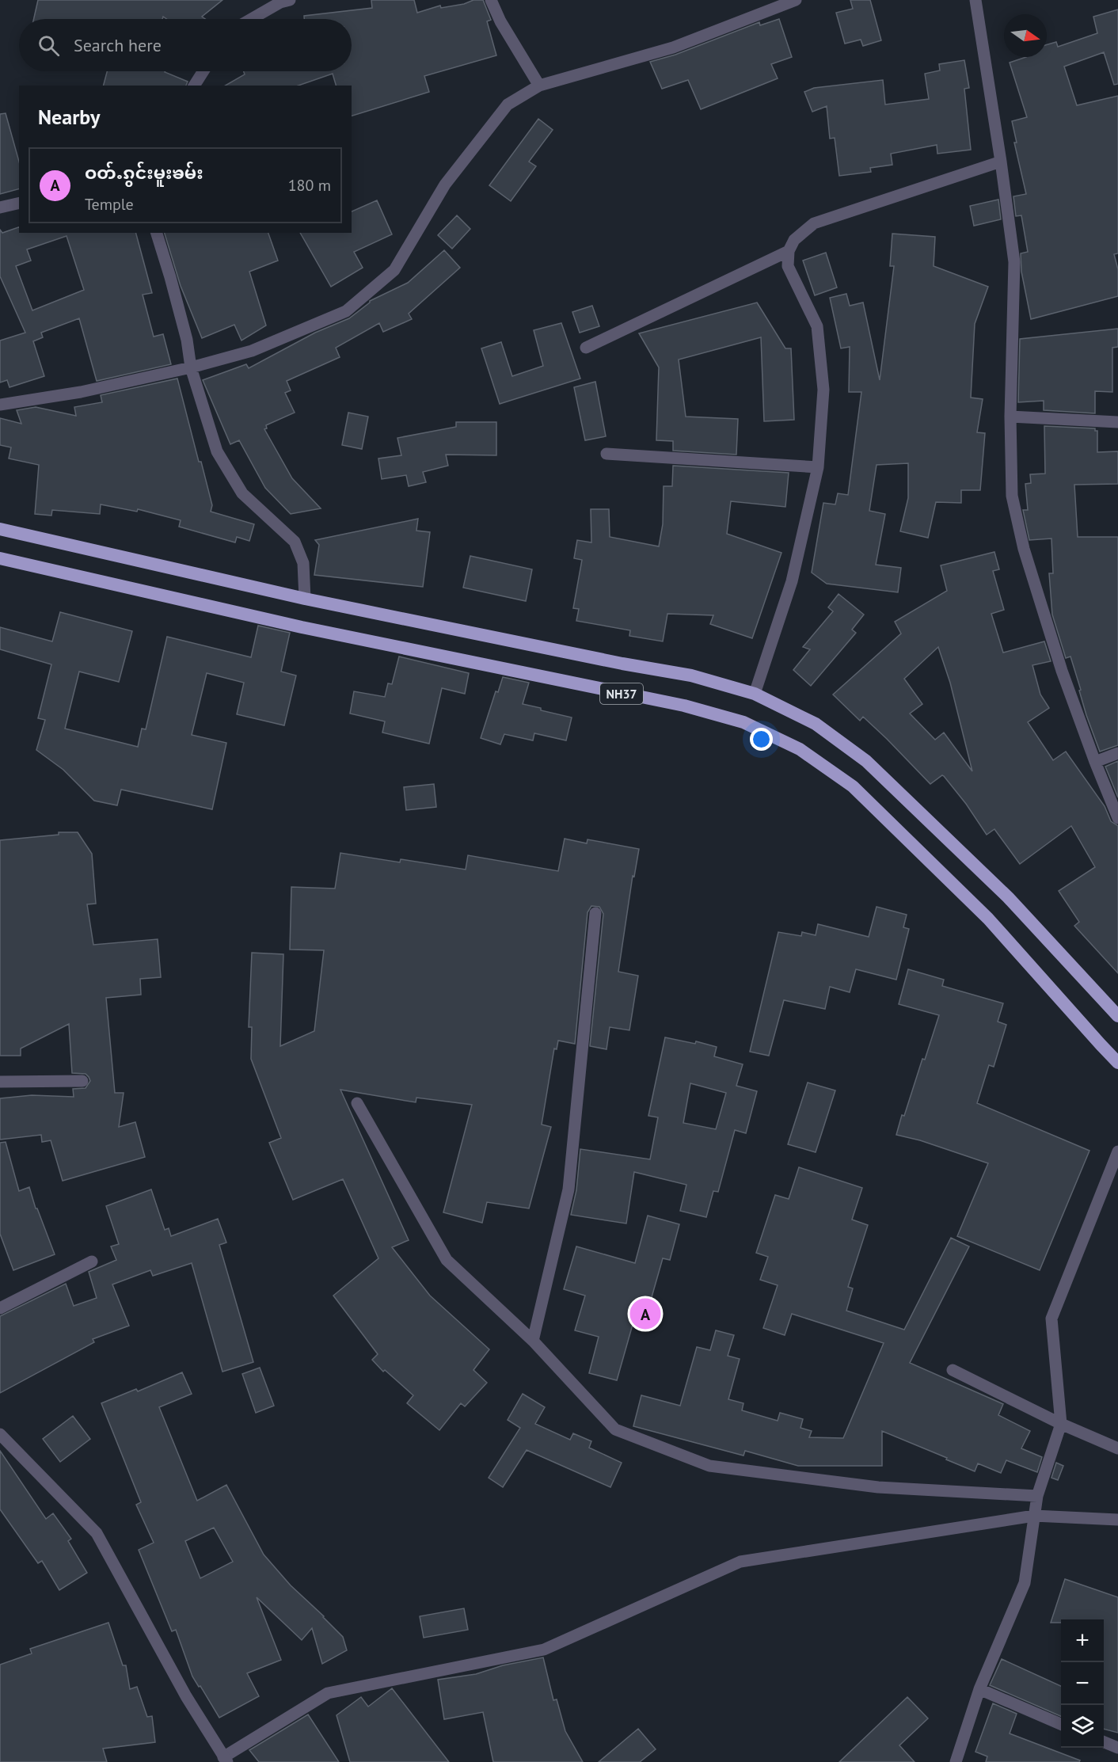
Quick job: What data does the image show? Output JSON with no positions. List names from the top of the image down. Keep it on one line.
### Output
{"streets":{"highway":["NH37"]},"north":"right","page":{"search":"Search here","heading":"Nearby","list":[{"mark":"A","name":"ဝတ်ႉၵွင်းမူးၶမ်း","note":"Temple","value":"180 m"}],"pins":"A","map_buttons":["+","−"]}}
